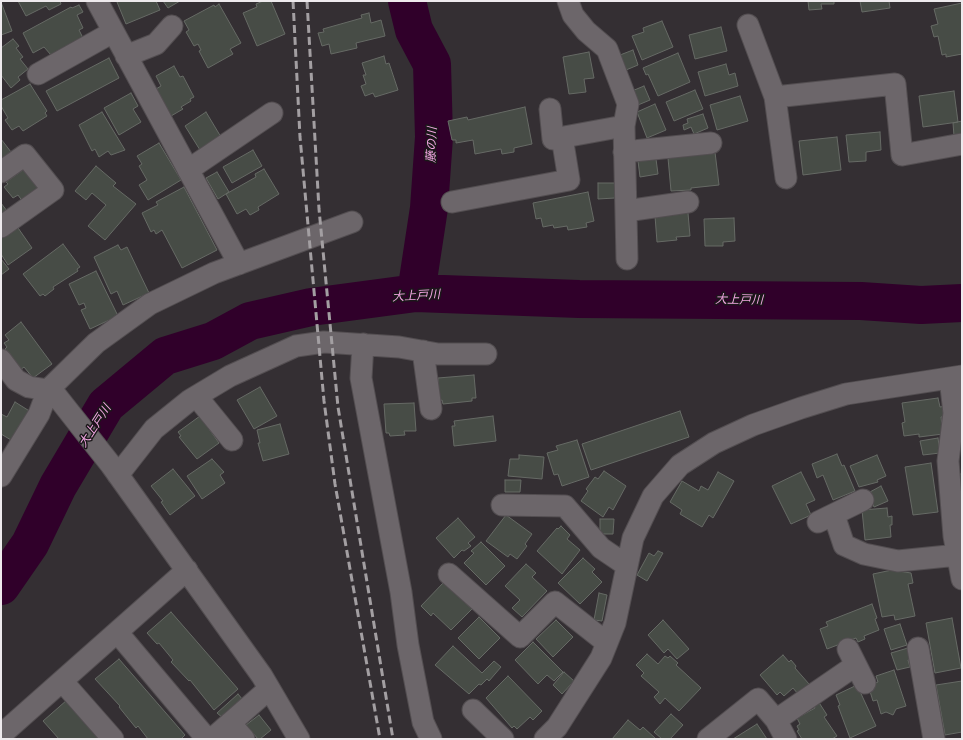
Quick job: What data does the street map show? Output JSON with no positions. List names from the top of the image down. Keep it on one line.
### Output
{"water":["藤の川","大上戸川"]}
